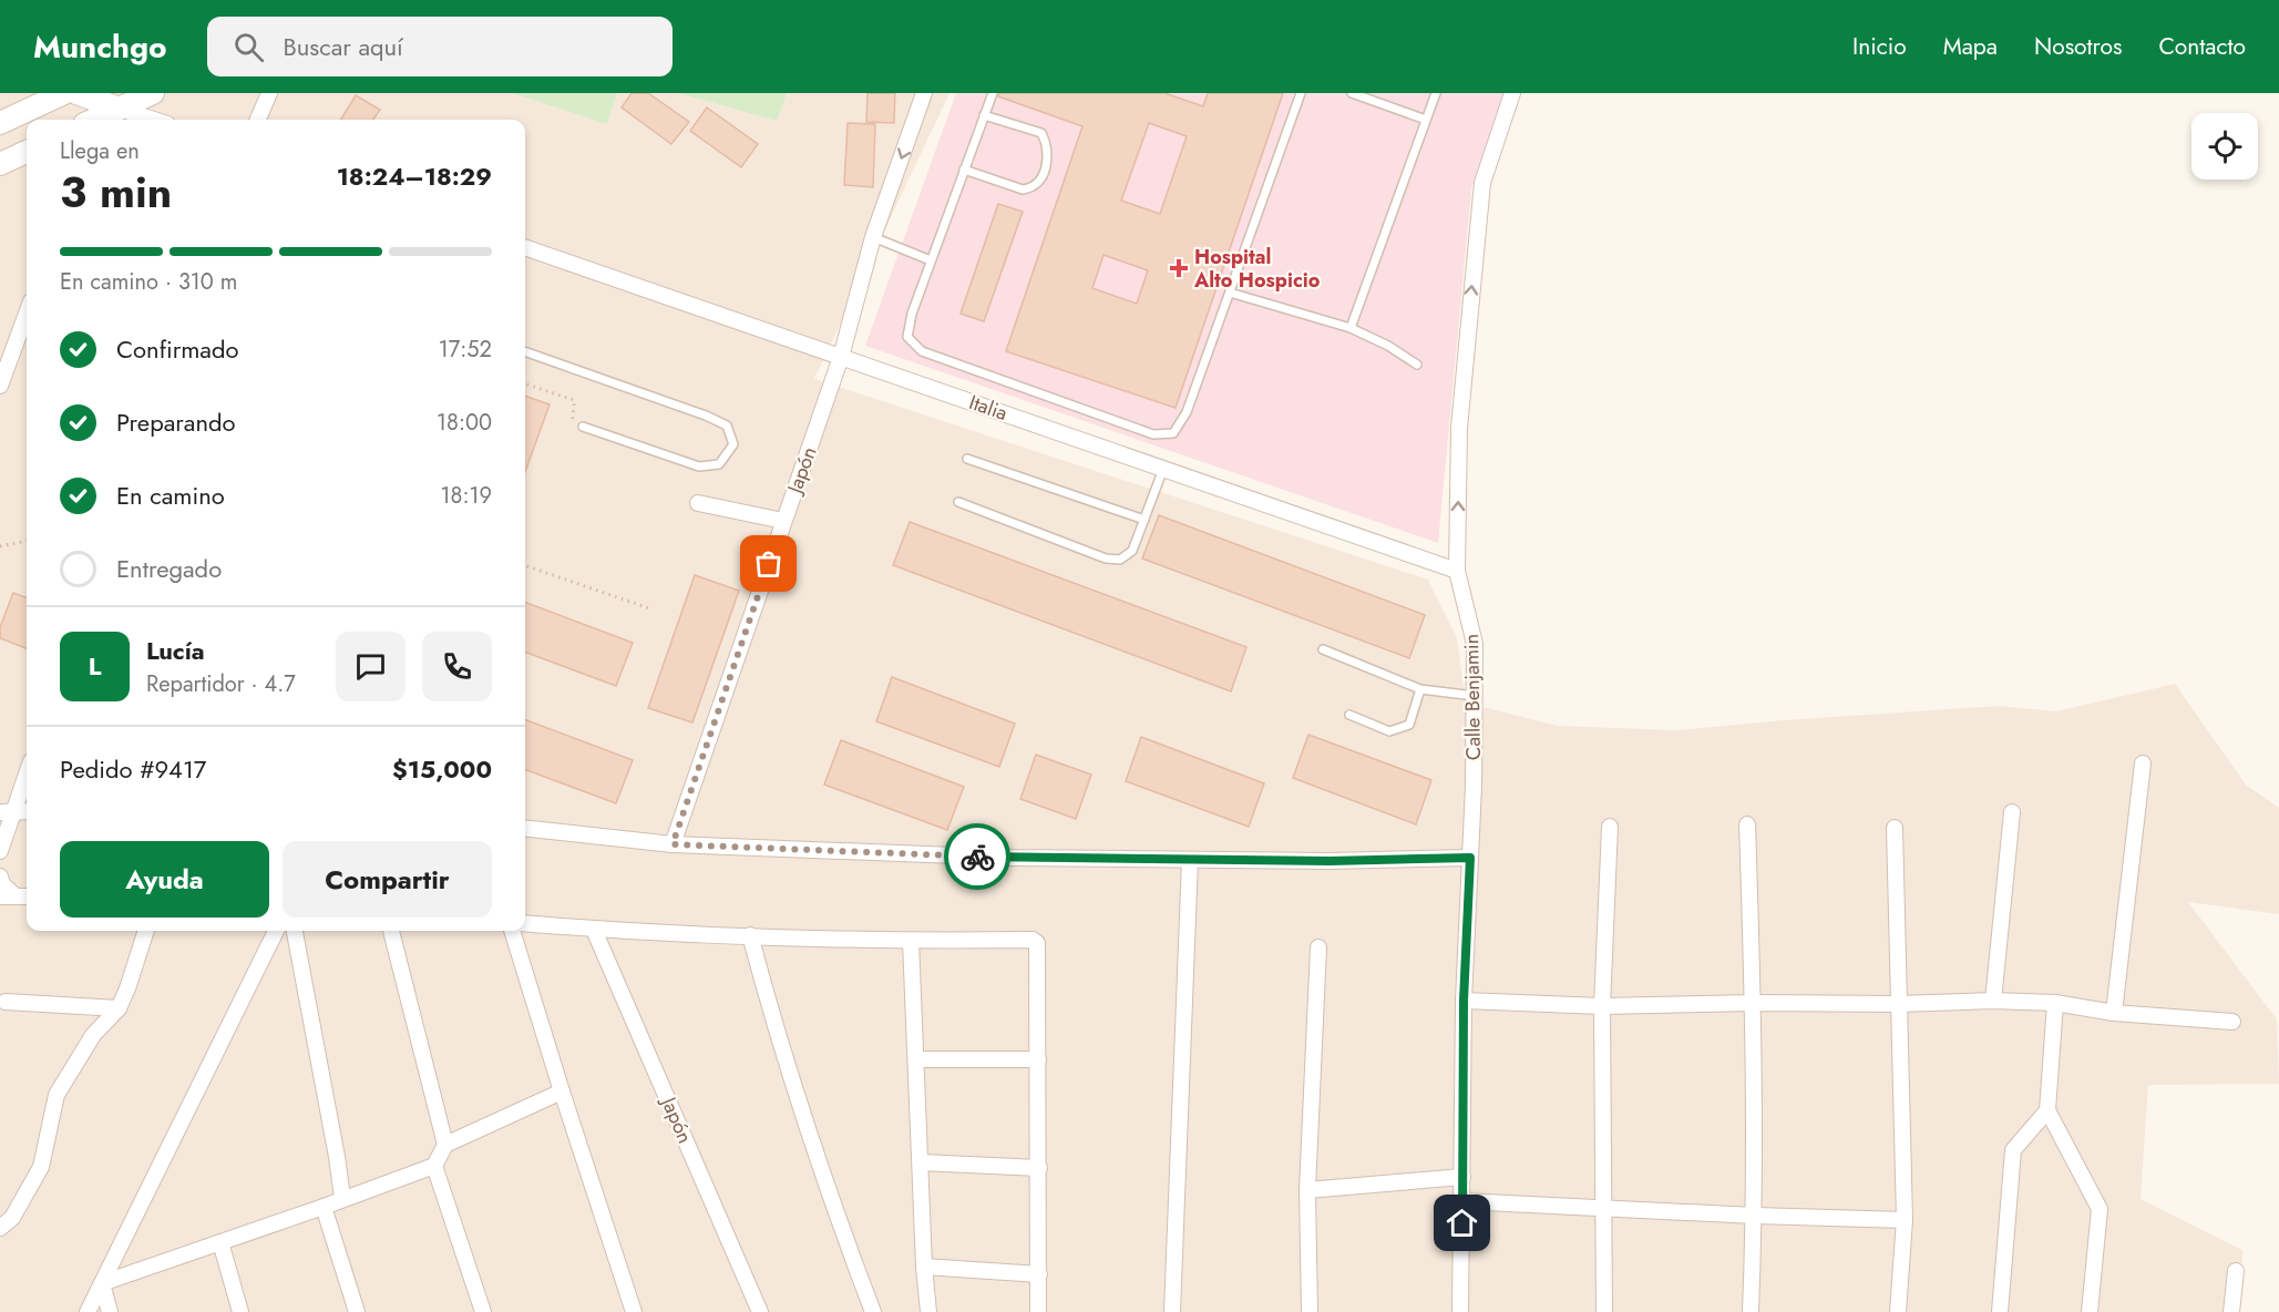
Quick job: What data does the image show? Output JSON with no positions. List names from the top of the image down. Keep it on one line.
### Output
{"streets":{"street":["Italia","Japón","Calle Benjamin"]},"crossings":[["Italia","Japón"],["Italia","Calle Benjamin"]],"one_way":["Calle Benjamin"],"places":{"health":["Hospital Alto Hospicio"]},"page":{"header":"Munchgo","search":"Buscar aquí","nav":["Inicio","Mapa","Nosotros","Contacto"],"heading":["3 min","Llega en","18:24–18:29"],"panel":["Lucía","Repartidor · 4.7","Pedido #9417","$15,000"],"bar":"En camino · 310 m","list":[["Confirmado","17:52"],["Preparando","18:00"],["En camino","18:19"],"Entregado"],"round":"L","buttons":["Ayuda","Compartir"]}}
